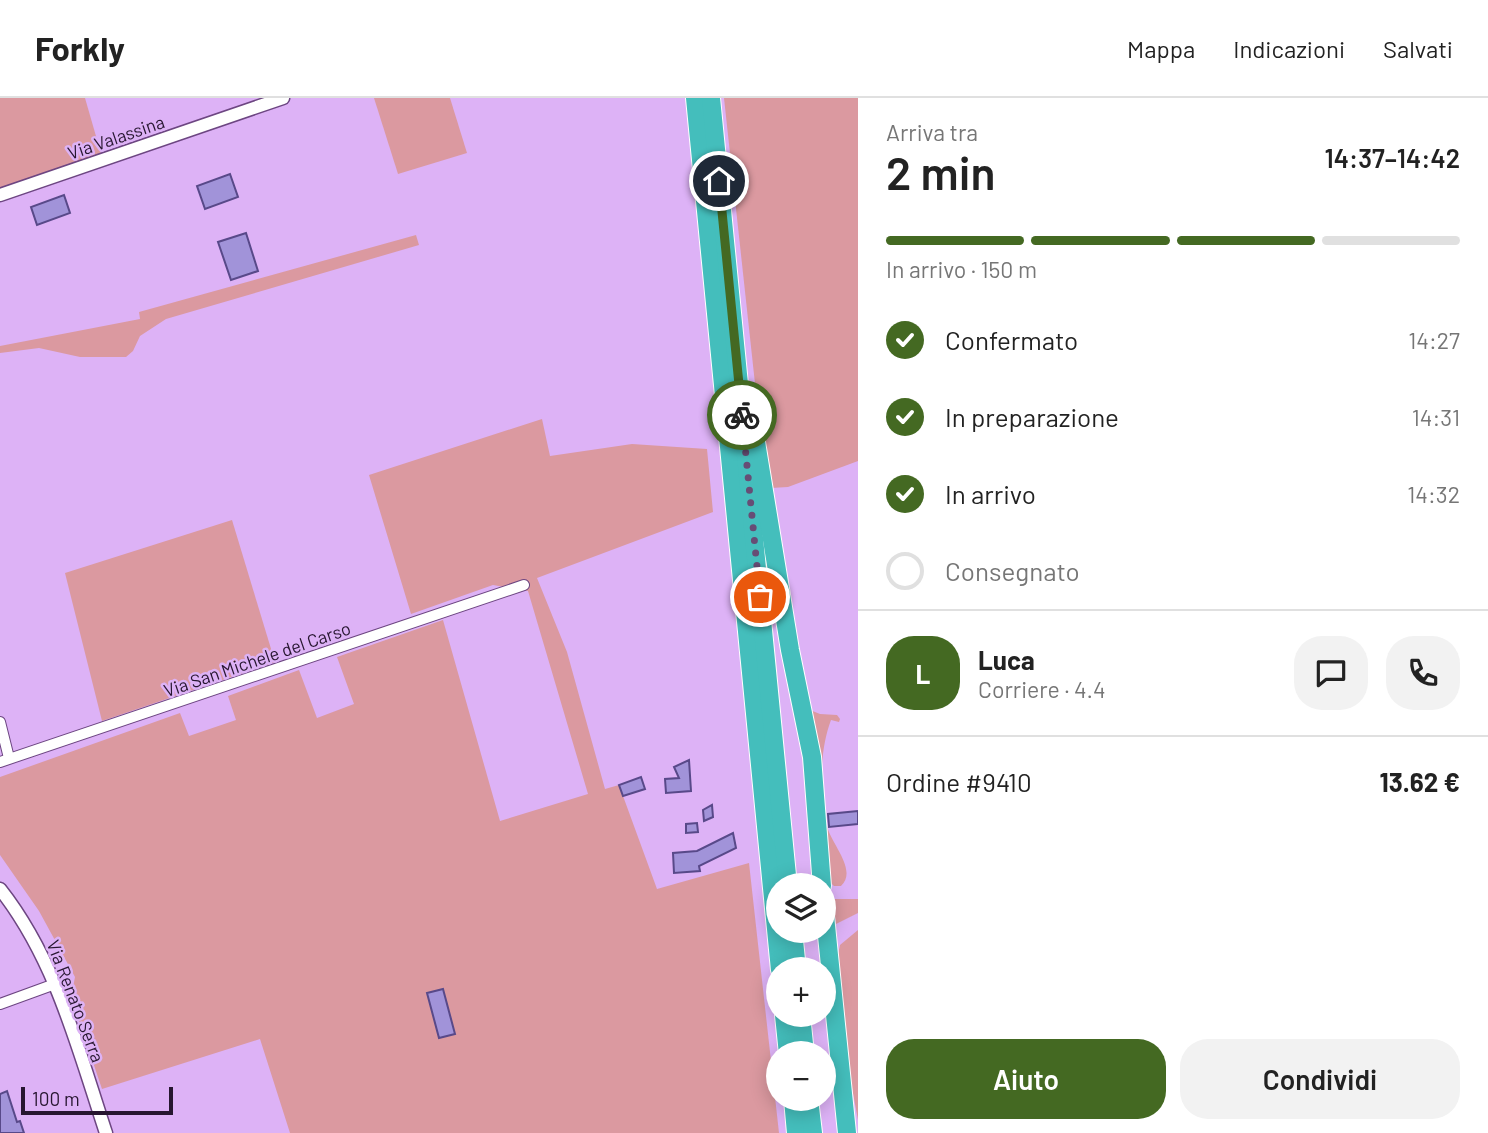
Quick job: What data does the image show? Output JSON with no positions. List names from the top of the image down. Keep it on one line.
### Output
{"streets":{"street":["Via Valassina","Via San Michele del Carso","Via Renato Serra"]},"scale_bar":"100 m","page":{"header":"Forkly","nav":["Mappa","Indicazioni","Salvati"],"heading":["2 min","Arriva tra","14:37–14:42"],"panel":["Luca","Corriere · 4.4","Ordine #9410","13.62 €"],"bar":"In arrivo · 150 m","list":[["Confermato","14:27"],["In preparazione","14:31"],["In arrivo","14:32"],"Consegnato"],"round":"L","map_buttons":["+","−"],"buttons":["Aiuto","Condividi"],"scale":"100 m"}}
